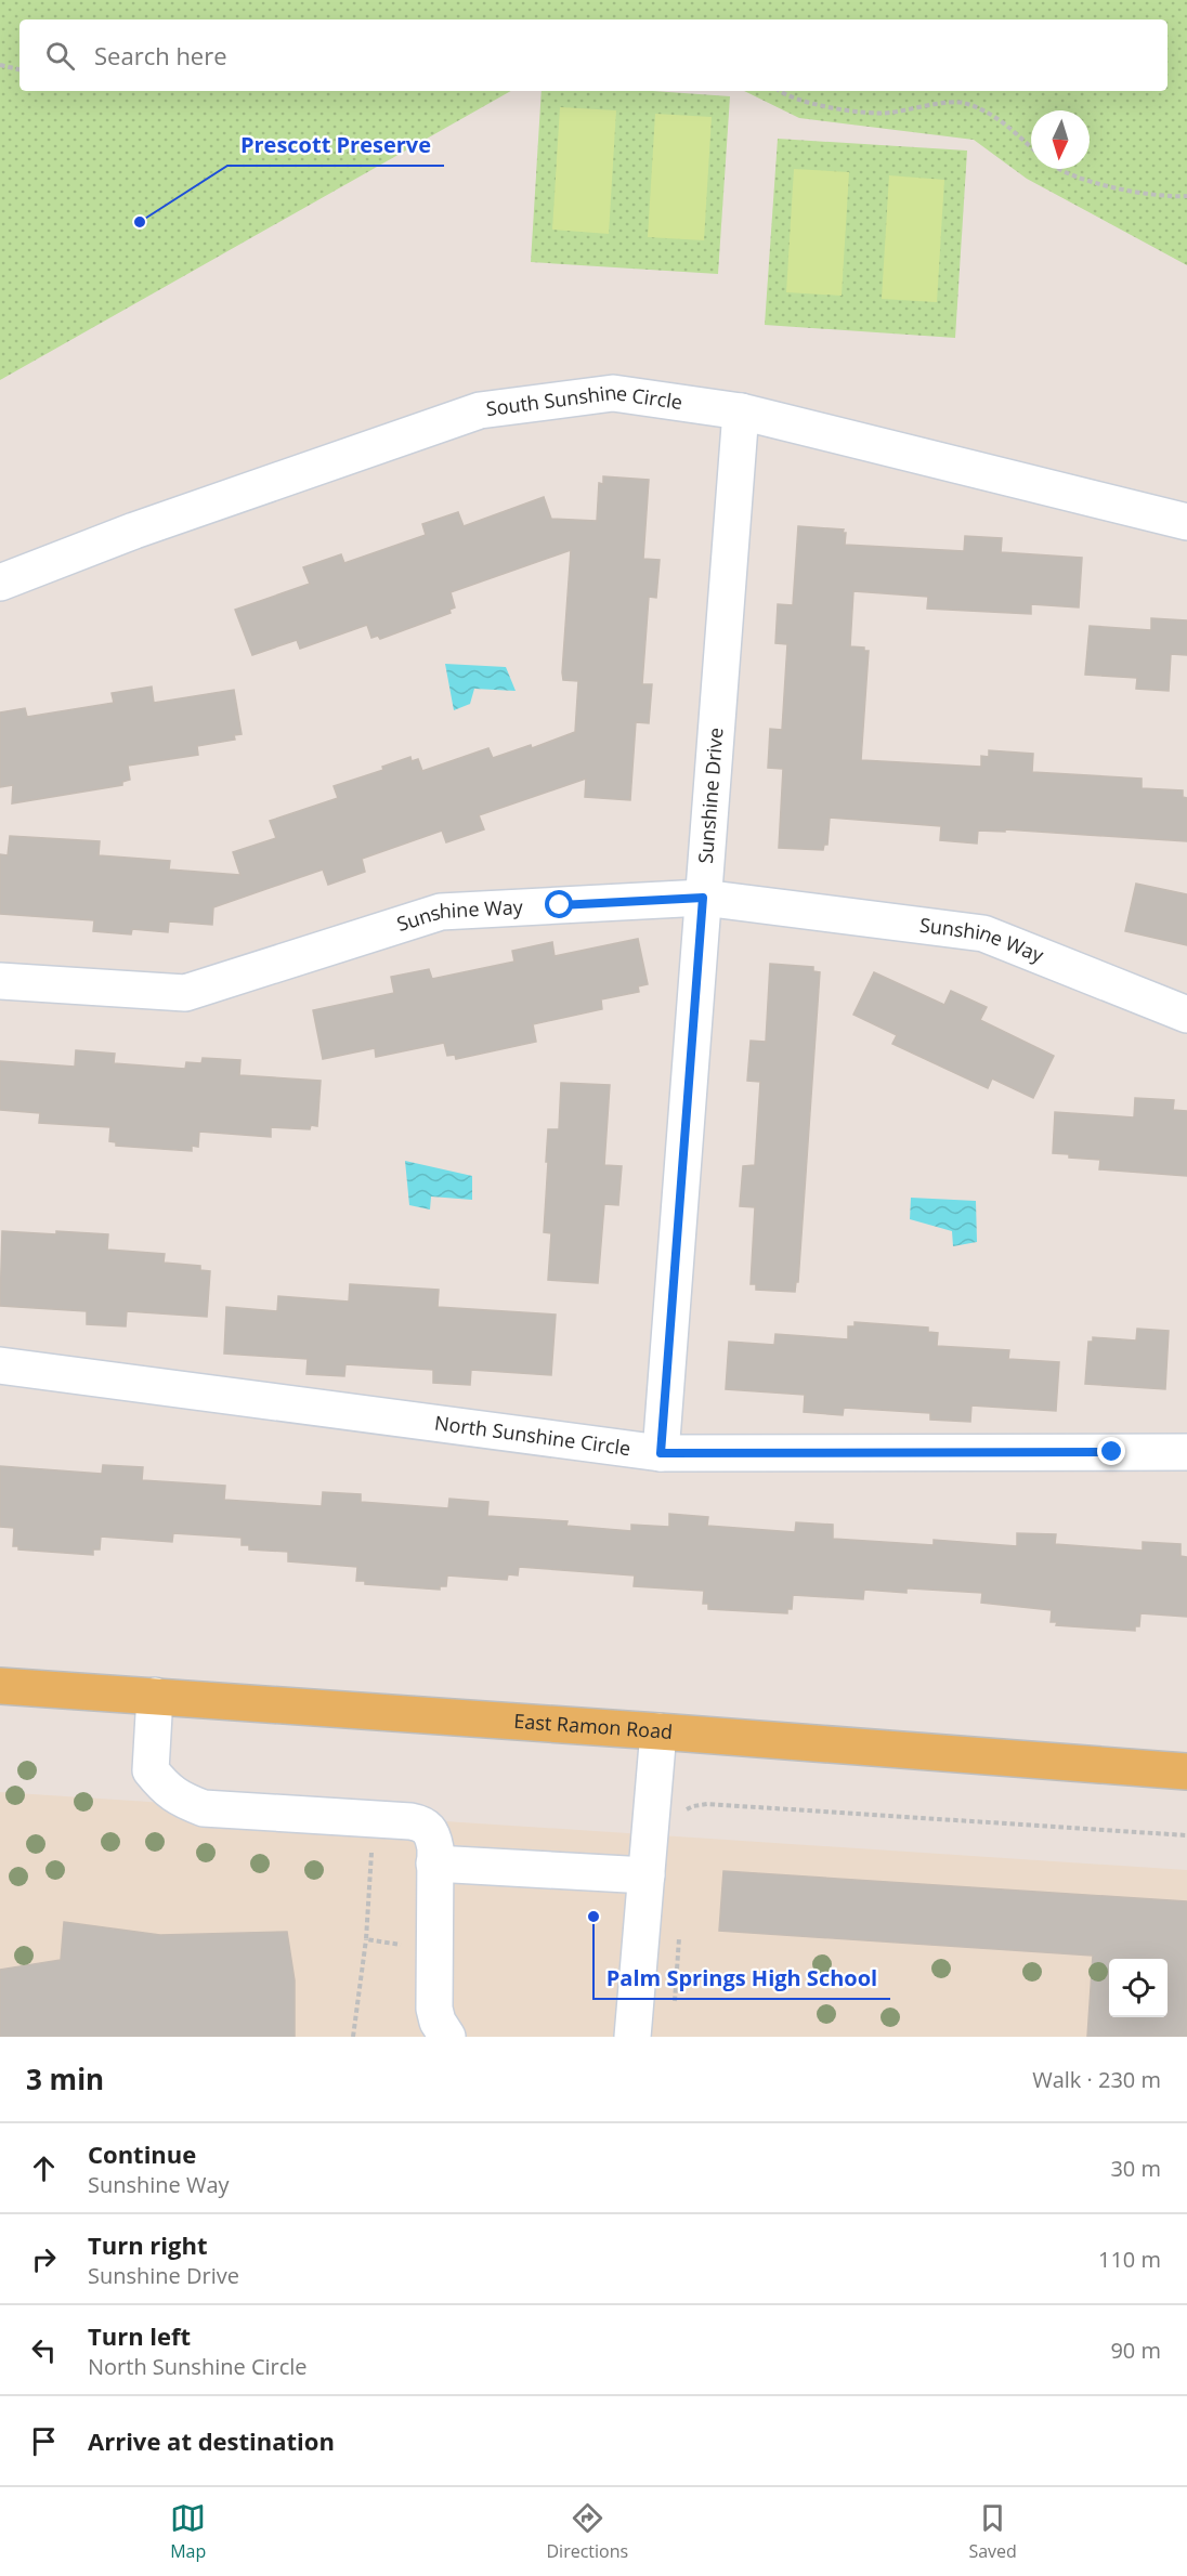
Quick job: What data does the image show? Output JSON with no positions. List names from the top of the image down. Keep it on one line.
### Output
{"streets":{"main road":["East Ramon Road"],"street":["South Sunshine Circle","Sunshine Drive","Sunshine Way","North Sunshine Circle"]},"crossings":[["South Sunshine Circle","Sunshine Drive"],["Sunshine Drive","Sunshine Way"],["Sunshine Drive","North Sunshine Circle"]],"places":["Prescott Preserve","Palm Springs High School"],"north":"bottom","page":{"search":"Search here","heading":["3 min","Walk · 230 m"],"list":[["Continue","Sunshine Way","30 m"],["Turn right","Sunshine Drive","110 m"],["Turn left","North Sunshine Circle","90 m"],"Arrive at destination"],"nav":["Map","Directions","Saved"]}}
